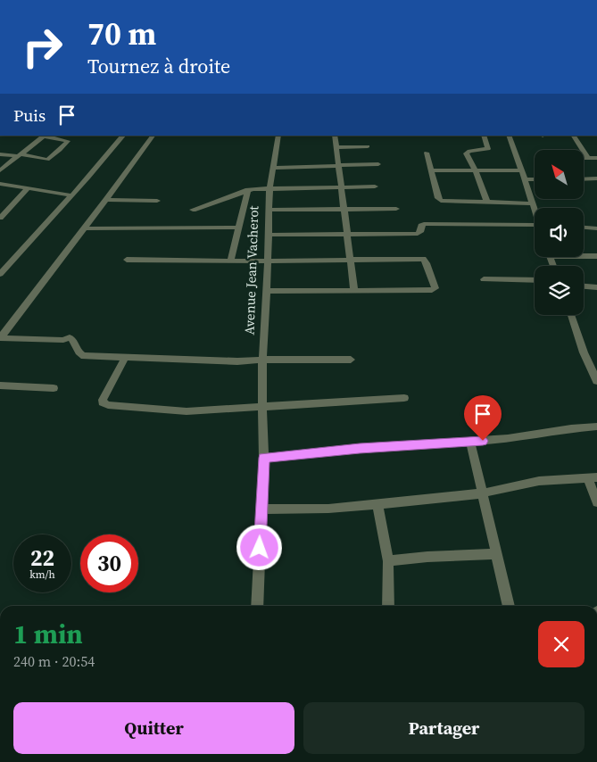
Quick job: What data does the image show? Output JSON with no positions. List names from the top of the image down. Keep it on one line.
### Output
{"streets":{"street":["Avenue Jean Vacherot"]},"north":"top left","page":{"turn":["70 m","Tournez à droite"],"then":"Puis","speed":"22 km/h","limit":"30","heading":["1 min","240 m · 20:54"],"buttons":["Quitter","Partager"]}}
